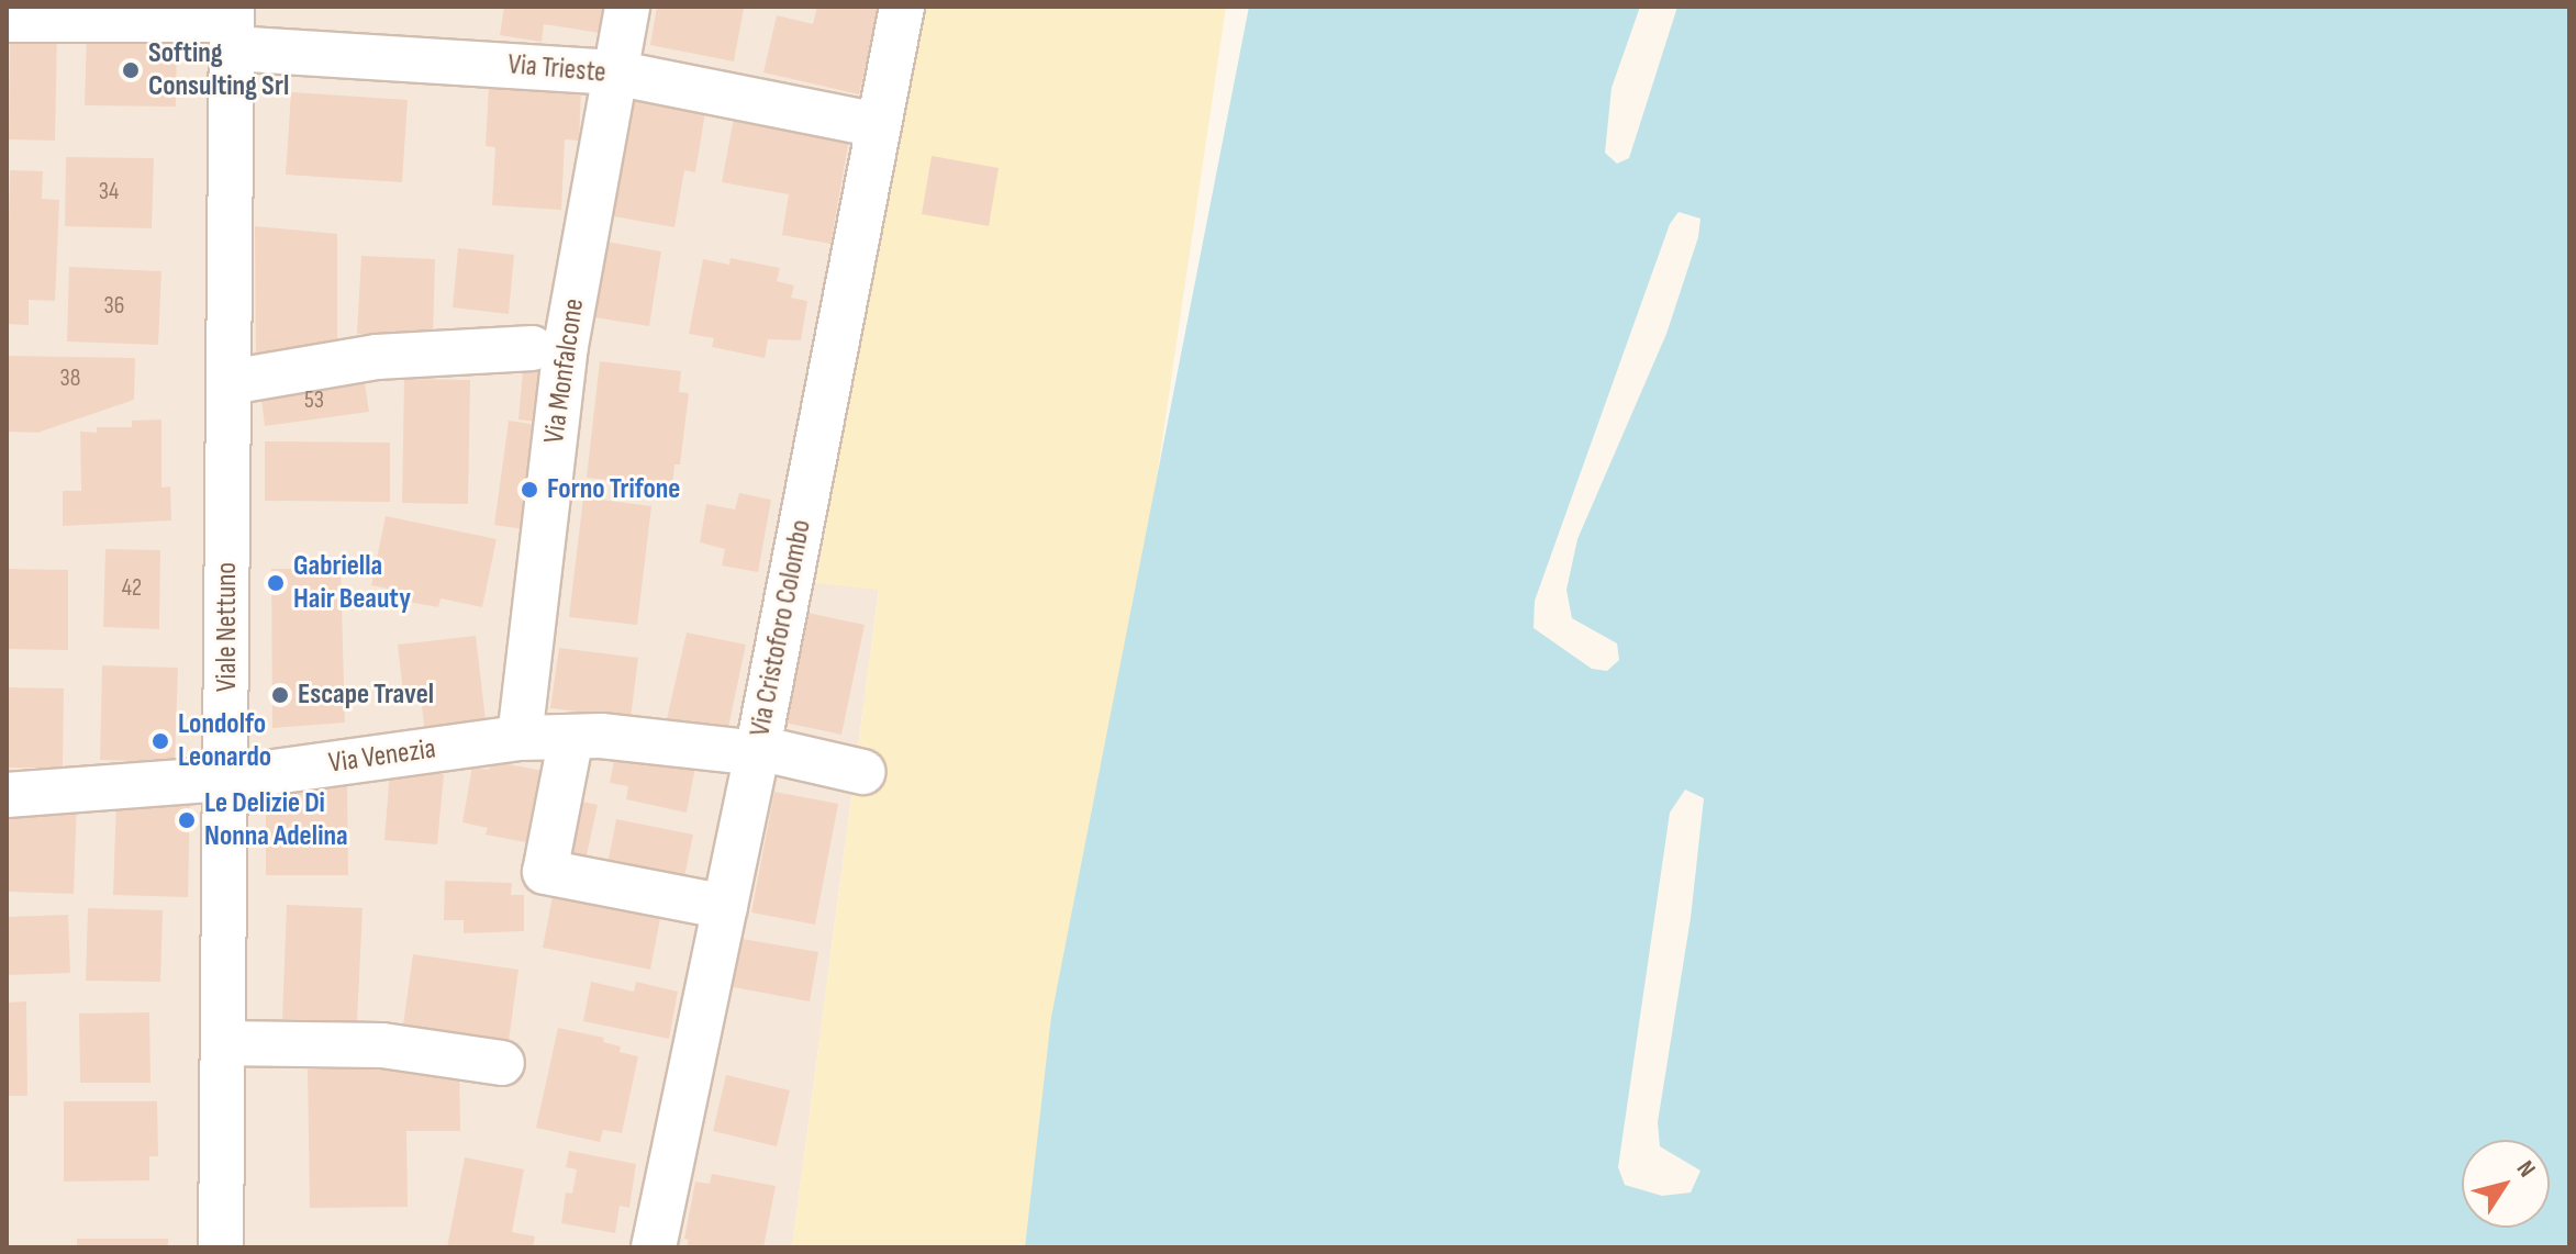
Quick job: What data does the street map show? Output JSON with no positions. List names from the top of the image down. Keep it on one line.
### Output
{"streets":{"street":["Via Trieste","Via Monfalcone","Viale Nettuno","Via Cristoforo Colombo","Via Venezia"]},"crossings":[["Via Trieste","Via Monfalcone"],["Via Trieste","Viale Nettuno"],["Via Trieste","Via Cristoforo Colombo"],["Via Monfalcone","Via Venezia"],["Viale Nettuno","Via Venezia"],["Via Cristoforo Colombo","Via Venezia"]],"places":["Softing Consulting Srl","Forno Trifone","Gabriella Hair Beauty","Escape Travel","Londolfo Leonardo","Le Delizie Di Nonna Adelina"],"house_numbers":["34","36","38","53","42"],"north":"top right"}
